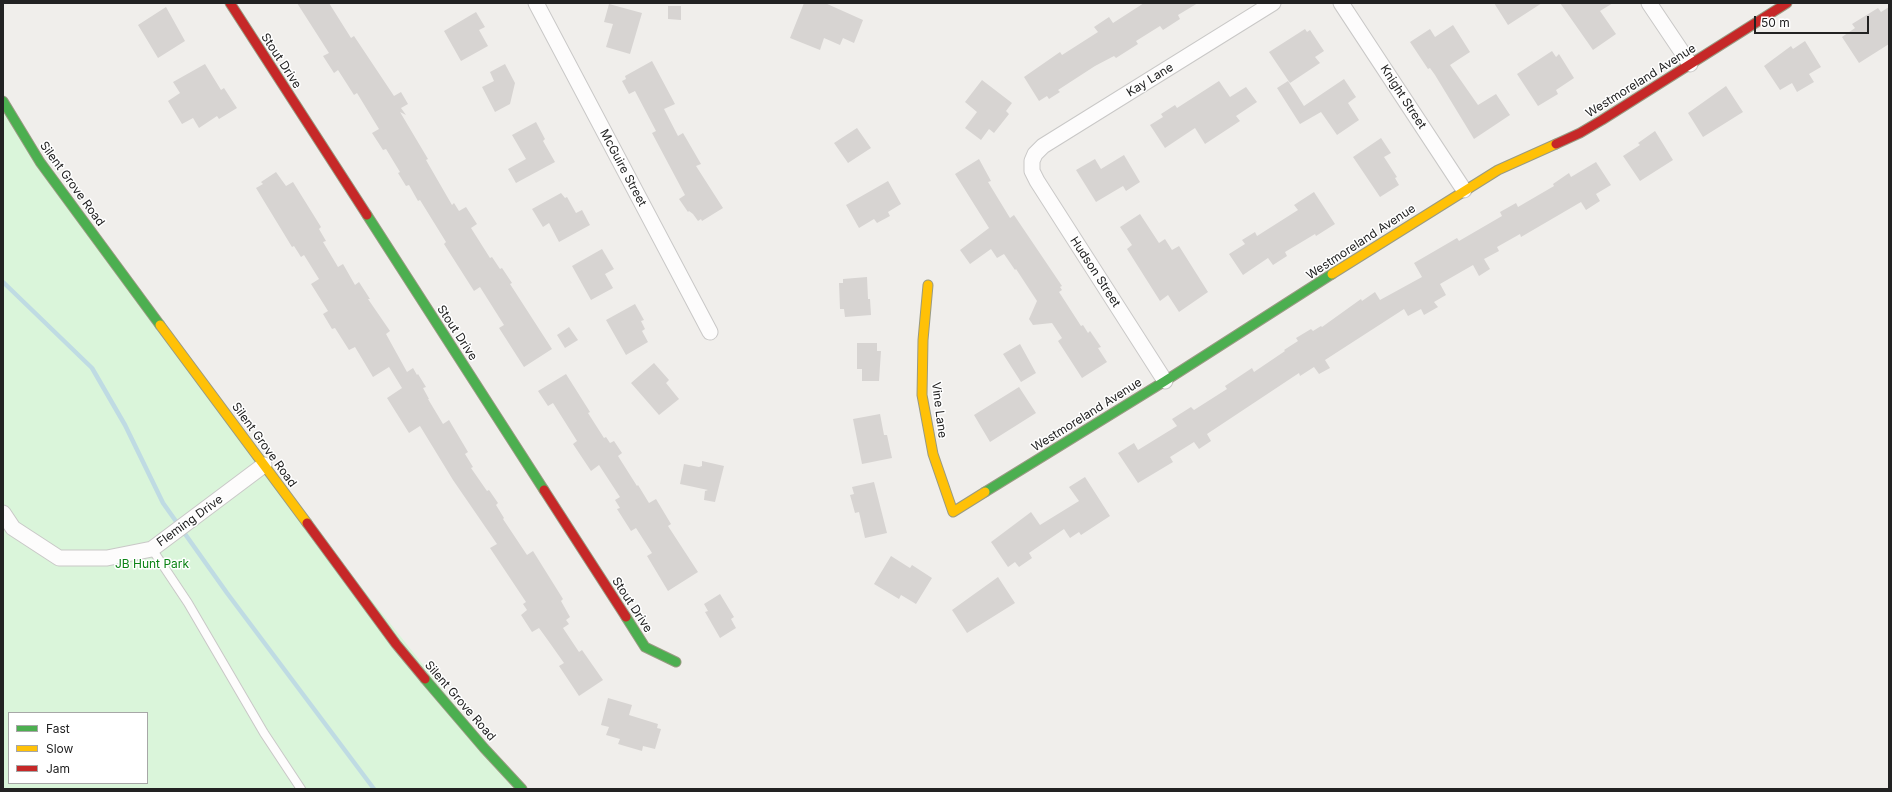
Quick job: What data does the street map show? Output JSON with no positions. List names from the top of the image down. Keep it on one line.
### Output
{"streets":{"street":["Stout Drive","Kay Lane","Westmoreland Avenue","Knight Street","McGuire Street","Silent Grove Road","Hudson Street","Vine Lane","Fleming Drive"]},"crossings":[["Kay Lane","Hudson Street"],["Westmoreland Avenue","Knight Street"],["Westmoreland Avenue","Hudson Street"],["Westmoreland Avenue","Vine Lane"],["Silent Grove Road","Fleming Drive"]],"parks":["JB Hunt Park"],"legend":["Fast","Slow","Jam"],"scale_bar":"50 m"}
